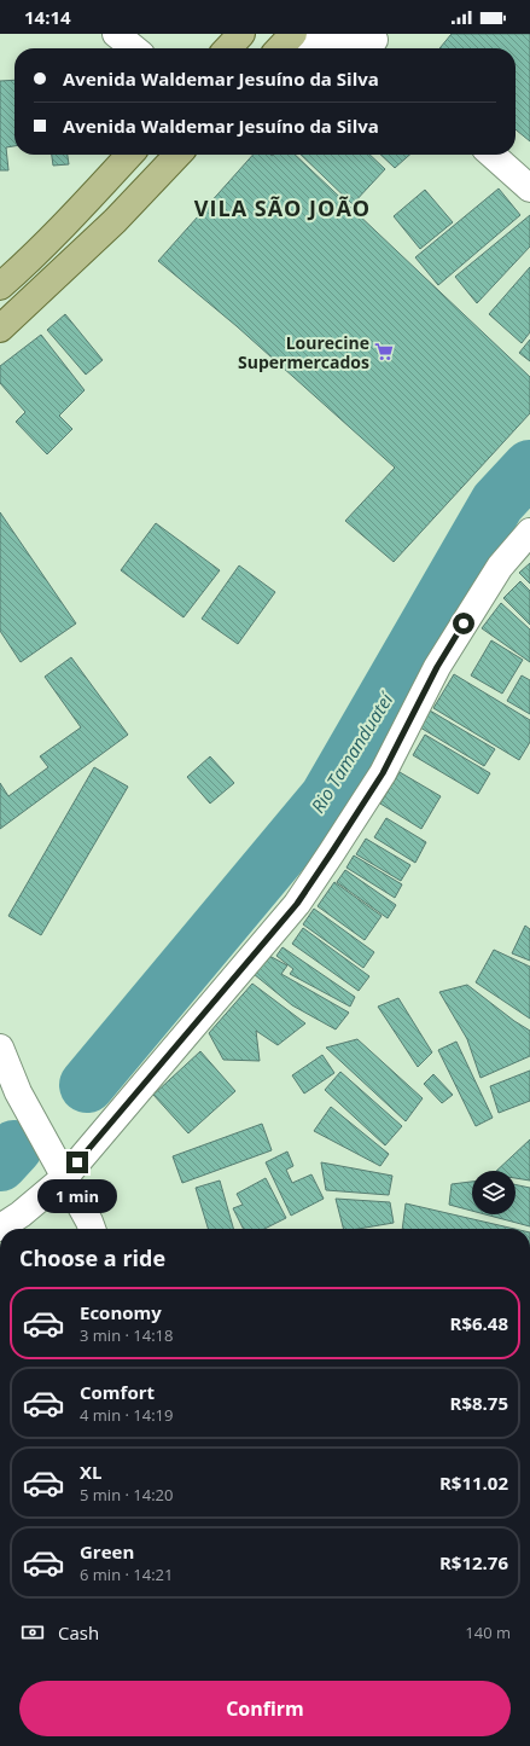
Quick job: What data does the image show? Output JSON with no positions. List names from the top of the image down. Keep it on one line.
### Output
{"districts":["VILA SÃO JOÃO"],"water":["Rio Tamanduateí"],"places":{"supermarket":["Lourecine Supermercados"]},"page":{"status":"14:14","banner":["Avenida Waldemar Jesuíno da Silva","Avenida Waldemar Jesuíno da Silva"],"bubble":"1 min","heading":"Choose a ride","list":[{"name":"Economy","note":"3 min · 14:18","value":"R$6.48"},{"name":"Comfort","note":"4 min · 14:19","value":"R$8.75"},{"name":"XL","note":"5 min · 14:20","value":"R$11.02"},{"name":"Green","note":"6 min · 14:21","value":"R$12.76"}],"pay":["Cash","140 m"],"buttons":"Confirm"}}
